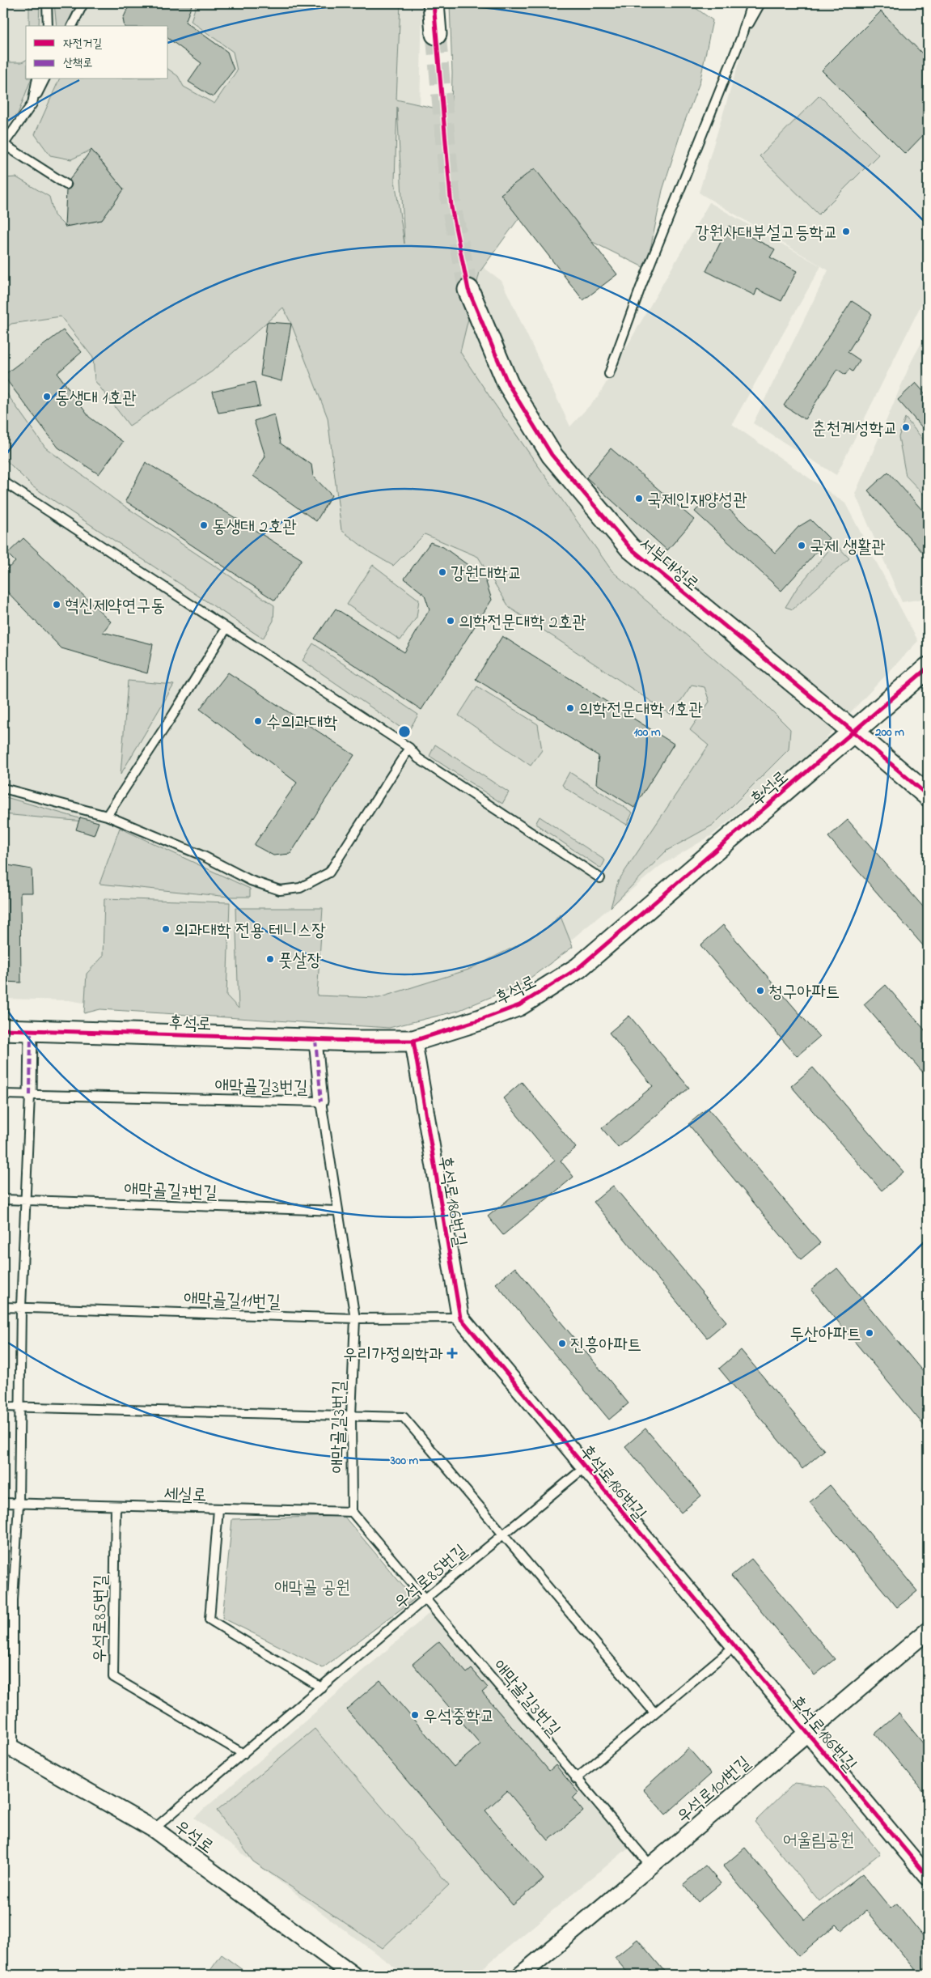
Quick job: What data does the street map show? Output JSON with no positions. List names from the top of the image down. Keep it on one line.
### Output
{"streets":{"street":["서부대성로","후석로","후석로186번길","우석로101번길","우석로"],"lane":["애막골길3번길","애막골길7번길","애막골길11번길","세실로","우석로85번길"]},"crossings":[["서부대성로","후석로"],["후석로","후석로186번길"],["애막골길3번길","애막골길7번길"],["애막골길3번길","애막골길11번길"],["애막골길3번길","세실로"],["애막골길3번길","우석로85번길"],["애막골길3번길","우석로101번길"],["후석로186번길","애막골길11번길"],["후석로186번길","우석로85번길"],["후석로186번길","우석로101번길"],["세실로","우석로85번길"],["우석로85번길","우석로"]],"parks":["애막골 공원","어울림공원"],"places":{"other":["강원사대부설고등학교","동생대 1호관","춘천계성학교","국제인재양성관","동생대 2호관","국제 생활관","강원대학교","혁신제약연구동","의학전문대학 2호관","의학전문대학 1호관","수의과대학","의과대학 전용 테니스장","풋살장","청구아파트","두산아파트","진흥아파트","우석중학교"],"health":["우리가정의학과"]},"legend":["자전거길","산책로"],"rings":["100 m","200 m","300 m"]}
